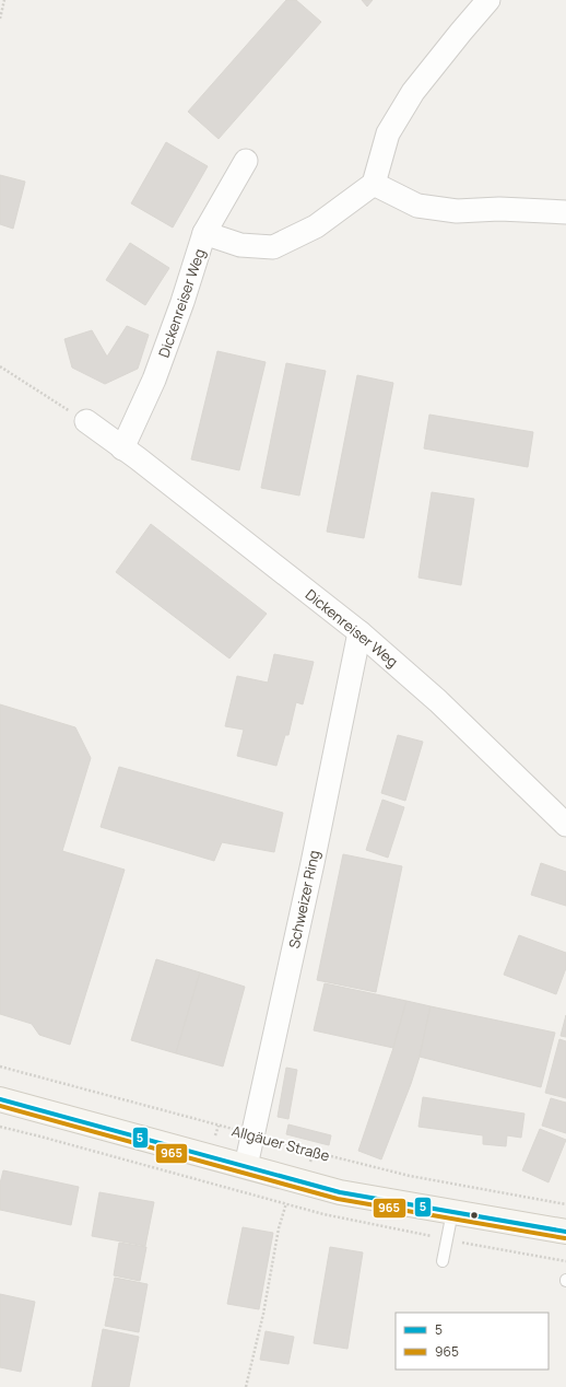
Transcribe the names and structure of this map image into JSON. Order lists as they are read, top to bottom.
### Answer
{
  "streets": {
    "street": ["Dickenreiser Weg", "Schweizer Ring"],
    "path": ["Allgäuer Straße"]
  },
  "crossings": [
    ["Dickenreiser Weg", "Schweizer Ring"],
    ["Schweizer Ring", "Allgäuer Straße"]
  ],
  "lines": ["transit line 5", "transit line 965"],
  "legend": ["5", "965"]
}
